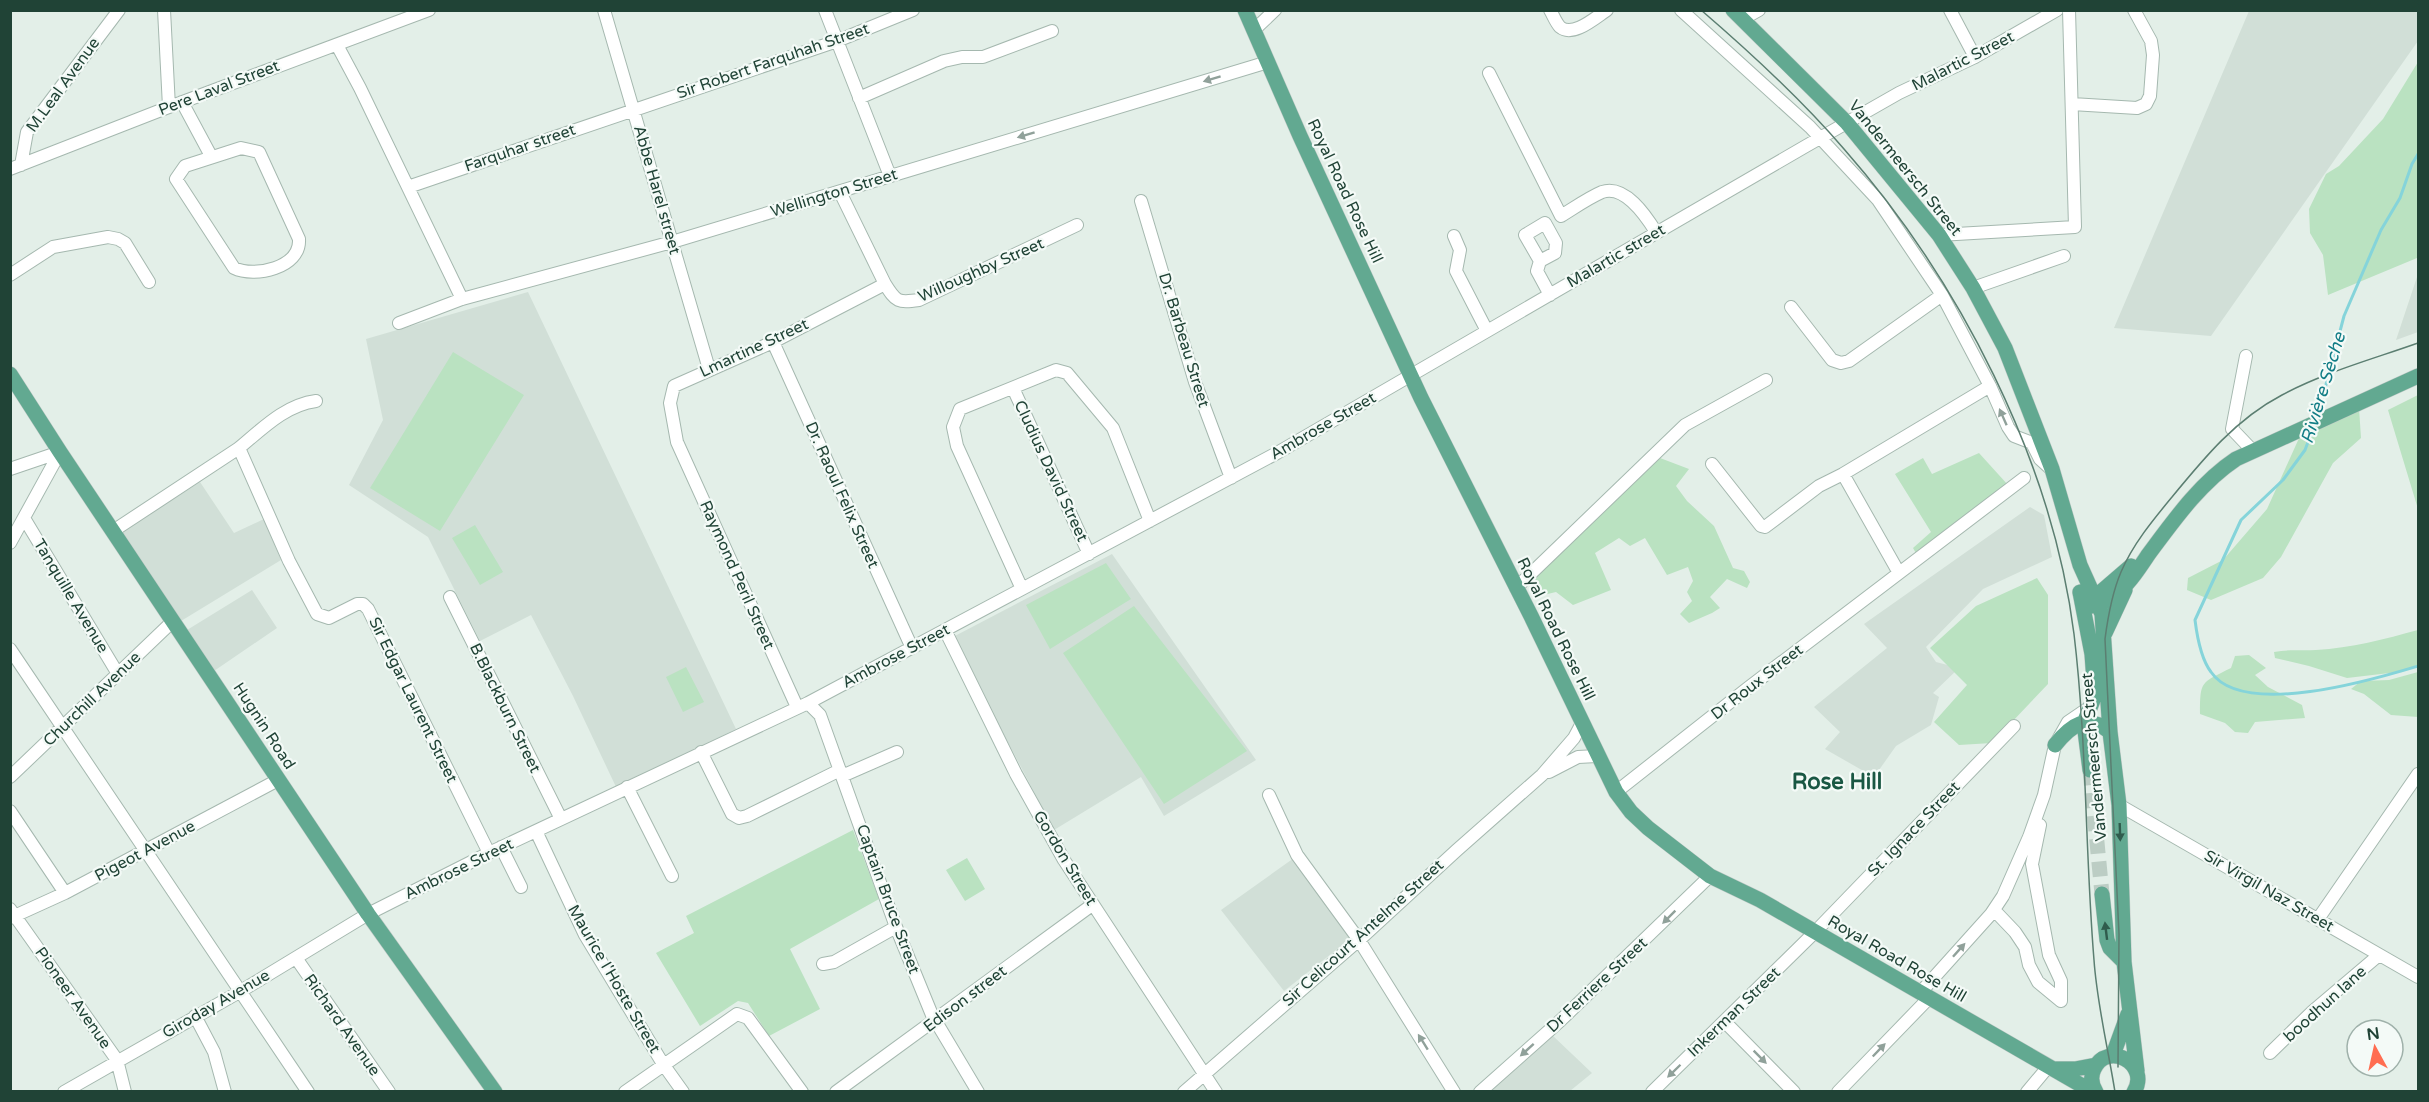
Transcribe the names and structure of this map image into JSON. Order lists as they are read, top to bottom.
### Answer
{
  "streets": {
    "main road": ["Vandermeersch Street", "Royal Road Rose Hill", "Hugnin Road"],
    "street": [
      "Sir Robert Farquhah Street",
      "Malartic Street",
      "M.Leal Avenue",
      "Pere Laval Street",
      "Farquhar street",
      "Abbe Harel street",
      "Wellington Street",
      "Malartic street",
      "Willoughby Street",
      "Dr. Barbeau Street",
      "Lmartine Street",
      "Ambrose Street",
      "Cludius David Street",
      "Dr. Raoul Felix Street",
      "Raymond Peril Street",
      "Tanquille Avenue",
      "Dr Roux Street",
      "Churchill Avenue",
      "Sir Edgar Laurent Street",
      "B.Blackburn Street",
      "St. Ignace Street",
      "Pigeot Avenue",
      "Gordon Street",
      "Sir Virgil Naz Street",
      "Captain Bruce Street",
      "Sir Celicourt Antelme Street",
      "Maurice I'Hoste Street",
      "Dr Ferriere Street",
      "Pioneer Avenue",
      "Edison street",
      "Giroday Avenue",
      "boodhun lane",
      "Inkerman Street",
      "Richard Avenue"
    ]
  },
  "crossings": [
    ["Sir Robert Farquhah Street", "Farquhar street"],
    ["Sir Robert Farquhah Street", "Abbe Harel street"],
    ["Malartic Street", "Vandermeersch Street"],
    ["Malartic Street", "Malartic street"],
    ["M.Leal Avenue", "Pere Laval Street"],
    ["Farquhar street", "Abbe Harel street"],
    ["Vandermeersch Street", "Malartic street"],
    ["Vandermeersch Street", "Sir Virgil Naz Street"],
    ["Abbe Harel street", "Wellington Street"],
    ["Abbe Harel street", "Lmartine Street"],
    ["Royal Road Rose Hill", "Wellington Street"],
    ["Royal Road Rose Hill", "Malartic street"],
    ["Royal Road Rose Hill", "Ambrose Street"],
    ["Royal Road Rose Hill", "Dr Roux Street"],
    ["Royal Road Rose Hill", "St. Ignace Street"],
    ["Royal Road Rose Hill", "Sir Celicourt Antelme Street"],
    ["Royal Road Rose Hill", "Dr Ferriere Street"],
    ["Royal Road Rose Hill", "Inkerman Street"],
    ["Wellington Street", "Willoughby Street"],
    ["Malartic street", "Ambrose Street"],
    ["Willoughby Street", "Lmartine Street"],
    ["Dr. Barbeau Street", "Ambrose Street"],
    ["Lmartine Street", "Dr. Raoul Felix Street"],
    ["Lmartine Street", "Raymond Peril Street"],
    ["Ambrose Street", "Cludius David Street"],
    ["Ambrose Street", "Dr. Raoul Felix Street"],
    ["Ambrose Street", "Raymond Peril Street"],
    ["Ambrose Street", "Sir Edgar Laurent Street"],
    ["Ambrose Street", "B.Blackburn Street"],
    ["Ambrose Street", "Hugnin Road"],
    ["Ambrose Street", "Gordon Street"],
    ["Ambrose Street", "Captain Bruce Street"],
    ["Ambrose Street", "Maurice I'Hoste Street"],
    ["Ambrose Street", "Giroday Avenue"],
    ["Raymond Peril Street", "Captain Bruce Street"],
    ["Tanquille Avenue", "Churchill Avenue"],
    ["Churchill Avenue", "Hugnin Road"],
    ["Hugnin Road", "Pigeot Avenue"],
    ["Hugnin Road", "Giroday Avenue"],
    ["St. Ignace Street", "Inkerman Street"],
    ["Pigeot Avenue", "Pioneer Avenue"],
    ["Gordon Street", "Sir Celicourt Antelme Street"],
    ["Gordon Street", "Edison street"],
    ["Sir Virgil Naz Street", "boodhun lane"],
    ["Captain Bruce Street", "Edison street"],
    ["Pioneer Avenue", "Giroday Avenue"],
    ["Giroday Avenue", "Richard Avenue"]
  ],
  "one_way": ["Dr Ferriere Street", "Inkerman Street"],
  "districts": ["Rose Hill"],
  "water": ["Rivière Sèche"],
  "north": "top"
}
